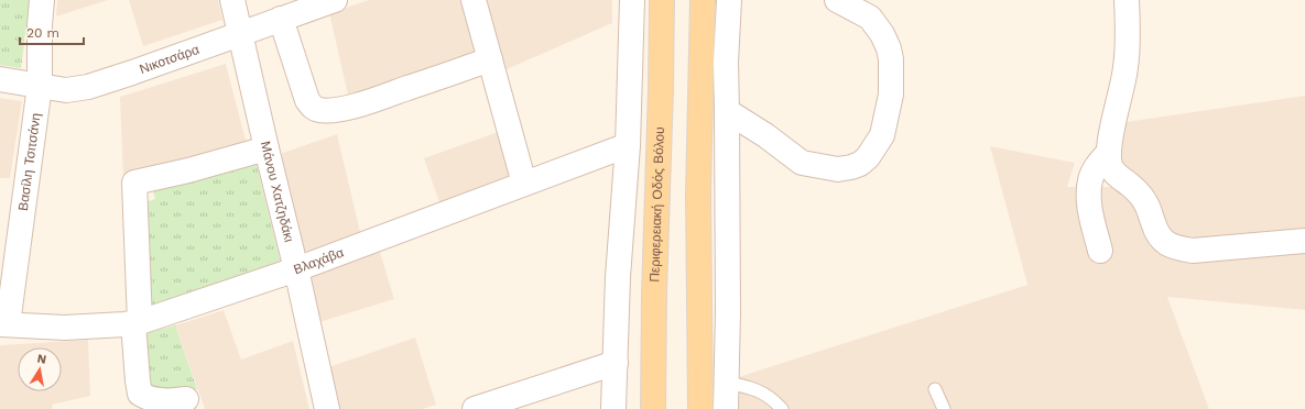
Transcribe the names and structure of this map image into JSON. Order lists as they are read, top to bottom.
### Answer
{
  "streets": {
    "main road": ["Περιφερειακή Οδός Βόλου"],
    "street": [
      "Νικοτσάρα",
      "Βασίλη Τσιτσάνη",
      "Μάνου Χατζηδάκι",
      "Βλαχάβα"
    ]
  },
  "crossings": [
    ["Νικοτσάρα", "Βασίλη Τσιτσάνη"],
    ["Νικοτσάρα", "Μάνου Χατζηδάκι"],
    ["Βασίλη Τσιτσάνη", "Βλαχάβα"],
    ["Μάνου Χατζηδάκι", "Βλαχάβα"]
  ],
  "scale_bar": "20 m",
  "north": "top"
}
